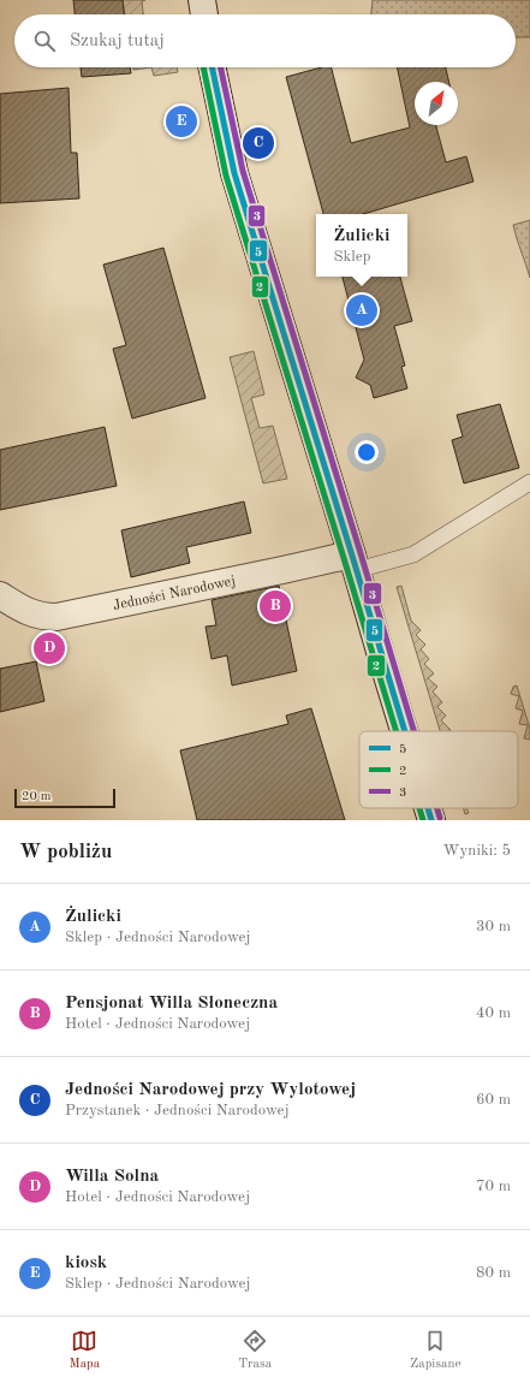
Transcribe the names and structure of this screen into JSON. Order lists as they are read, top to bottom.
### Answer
{
  "streets": {
    "street": ["Jedności Narodowej"]
  },
  "lines": ["transit line 5", "transit line 2", "transit line 3"],
  "legend": ["5", "2", "3"],
  "scale_bar": "20 m",
  "north": "top right",
  "page": {
    "search": "Szukaj tutaj",
    "pins": [
      "E",
      "C",
      "A",
      "B",
      "D"
    ],
    "popup": ["Żulicki", "Sklep"],
    "scale": "20 m",
    "heading": ["W pobliżu", "Wyniki: 5"],
    "list": [
      {
        "mark": "A",
        "name": "Żulicki",
        "note": "Sklep · Jedności Narodowej",
        "value": "30 m"
      },
      {
        "mark": "B",
        "name": "Pensjonat Willa Słoneczna",
        "note": "Hotel · Jedności Narodowej",
        "value": "40 m"
      },
      {
        "mark": "C",
        "name": "Jedności Narodowej przy Wylotowej",
        "note": "Przystanek · Jedności Narodowej",
        "value": "60 m"
      },
      {
        "mark": "D",
        "name": "Willa Solna",
        "note": "Hotel · Jedności Narodowej",
        "value": "70 m"
      },
      {
        "mark": "E",
        "name": "kiosk",
        "note": "Sklep · Jedności Narodowej",
        "value": "80 m"
      }
    ],
    "nav": ["Mapa", "Trasa", "Zapisane"]
  }
}
